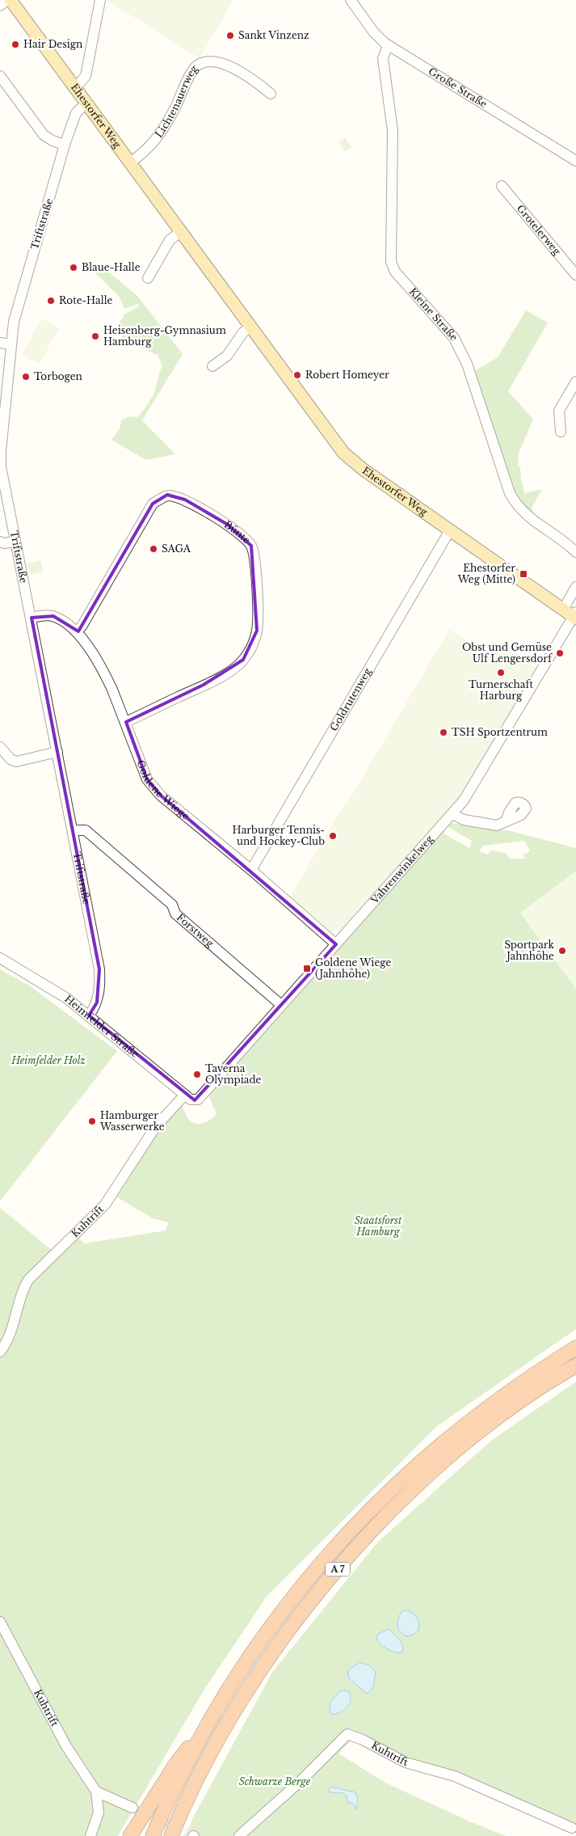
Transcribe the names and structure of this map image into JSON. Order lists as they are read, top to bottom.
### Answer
{
  "streets": {
    "highway": ["A 7"],
    "main road": ["Ehestorfer Weg"],
    "street": [
      "Große Straße",
      "Lichtenauerweg",
      "Triftstraße",
      "Grotelerweg",
      "Kleine Straße",
      "Bünte",
      "Goldrutenweg",
      "Goldene Wiege",
      "Vahrenwinkelweg",
      "Forstweg",
      "Heimfelder Straße",
      "Kuhtrift"
    ]
  },
  "crossings": [
    ["Große Straße", "Kleine Straße"],
    ["Lichtenauerweg", "Ehestorfer Weg"],
    ["Ehestorfer Weg", "Triftstraße"],
    ["Ehestorfer Weg", "Goldrutenweg"],
    ["Ehestorfer Weg", "Vahrenwinkelweg"],
    ["Triftstraße", "Goldene Wiege"],
    ["Triftstraße", "Forstweg"],
    ["Triftstraße", "Heimfelder Straße"],
    ["Bünte", "Goldene Wiege"],
    ["Goldrutenweg", "Goldene Wiege"],
    ["Goldene Wiege", "Vahrenwinkelweg"],
    ["Vahrenwinkelweg", "Forstweg"],
    ["Vahrenwinkelweg", "Heimfelder Straße"],
    ["Heimfelder Straße", "Kuhtrift"]
  ],
  "parks": ["Heimfelder Holz", "Staatsforst Hamburg", "Schwarze Berge"],
  "places": {
    "other": [
      "Sankt Vinzenz",
      "Hair Design",
      "Blaue-Halle",
      "Rote-Halle",
      "Heisenberg-Gymnasium Hamburg",
      "Robert Homeyer",
      "Torbogen",
      "SAGA",
      "Obst und Gemüse Ulf Lengersdorf",
      "Turnerschaft Harburg",
      "TSH Sportzentrum",
      "Harburger Tennis- und Hockey-Club",
      "Sportpark Jahnhöhe",
      "Taverna Olympiade",
      "Hamburger Wasserwerke"
    ],
    "transit": ["Ehestorfer Weg (Mitte)", "Goldene Wiege (Jahnhöhe)"]
  }
}
